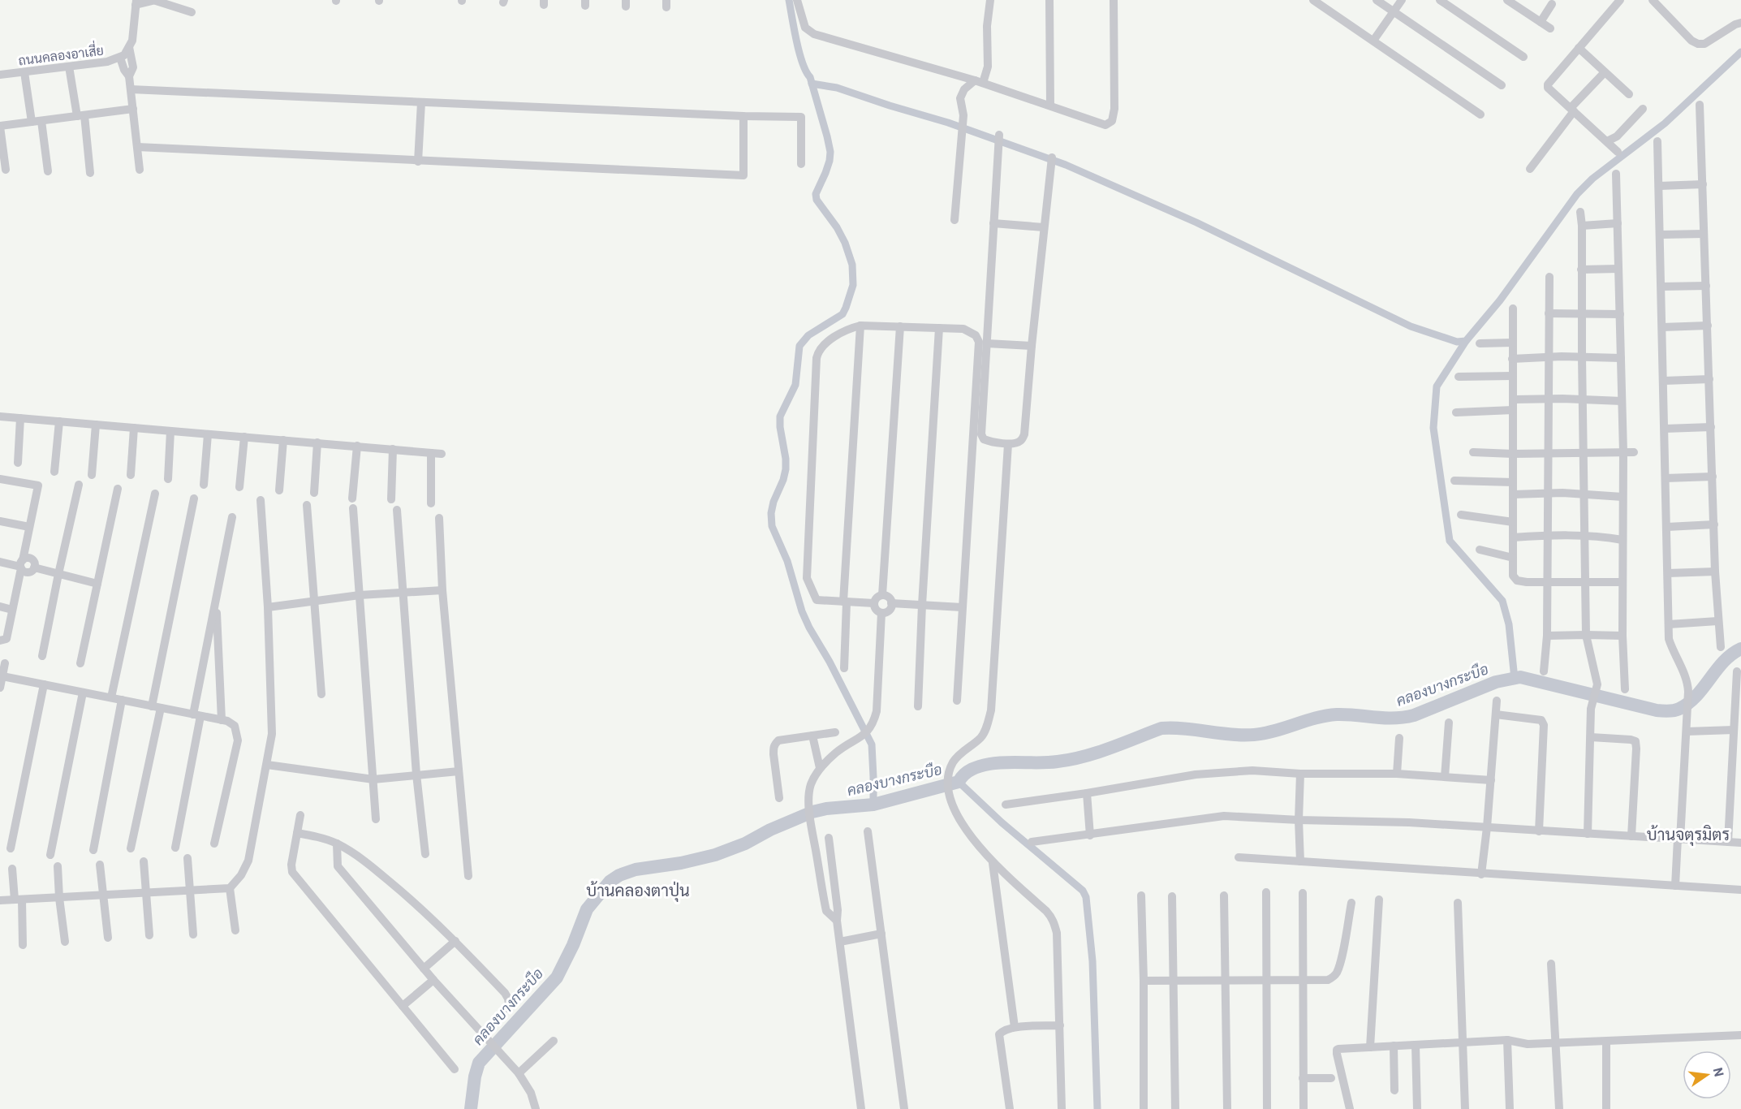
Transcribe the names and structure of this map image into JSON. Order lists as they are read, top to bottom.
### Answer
{
  "streets": {
    "street": ["ถนนคลองอาเสี่ย"]
  },
  "districts": ["บ้านจตุรมิตร", "บ้านคลองตาปุ่น"],
  "water": ["คลองบางกระบือ"],
  "north": "right"
}
